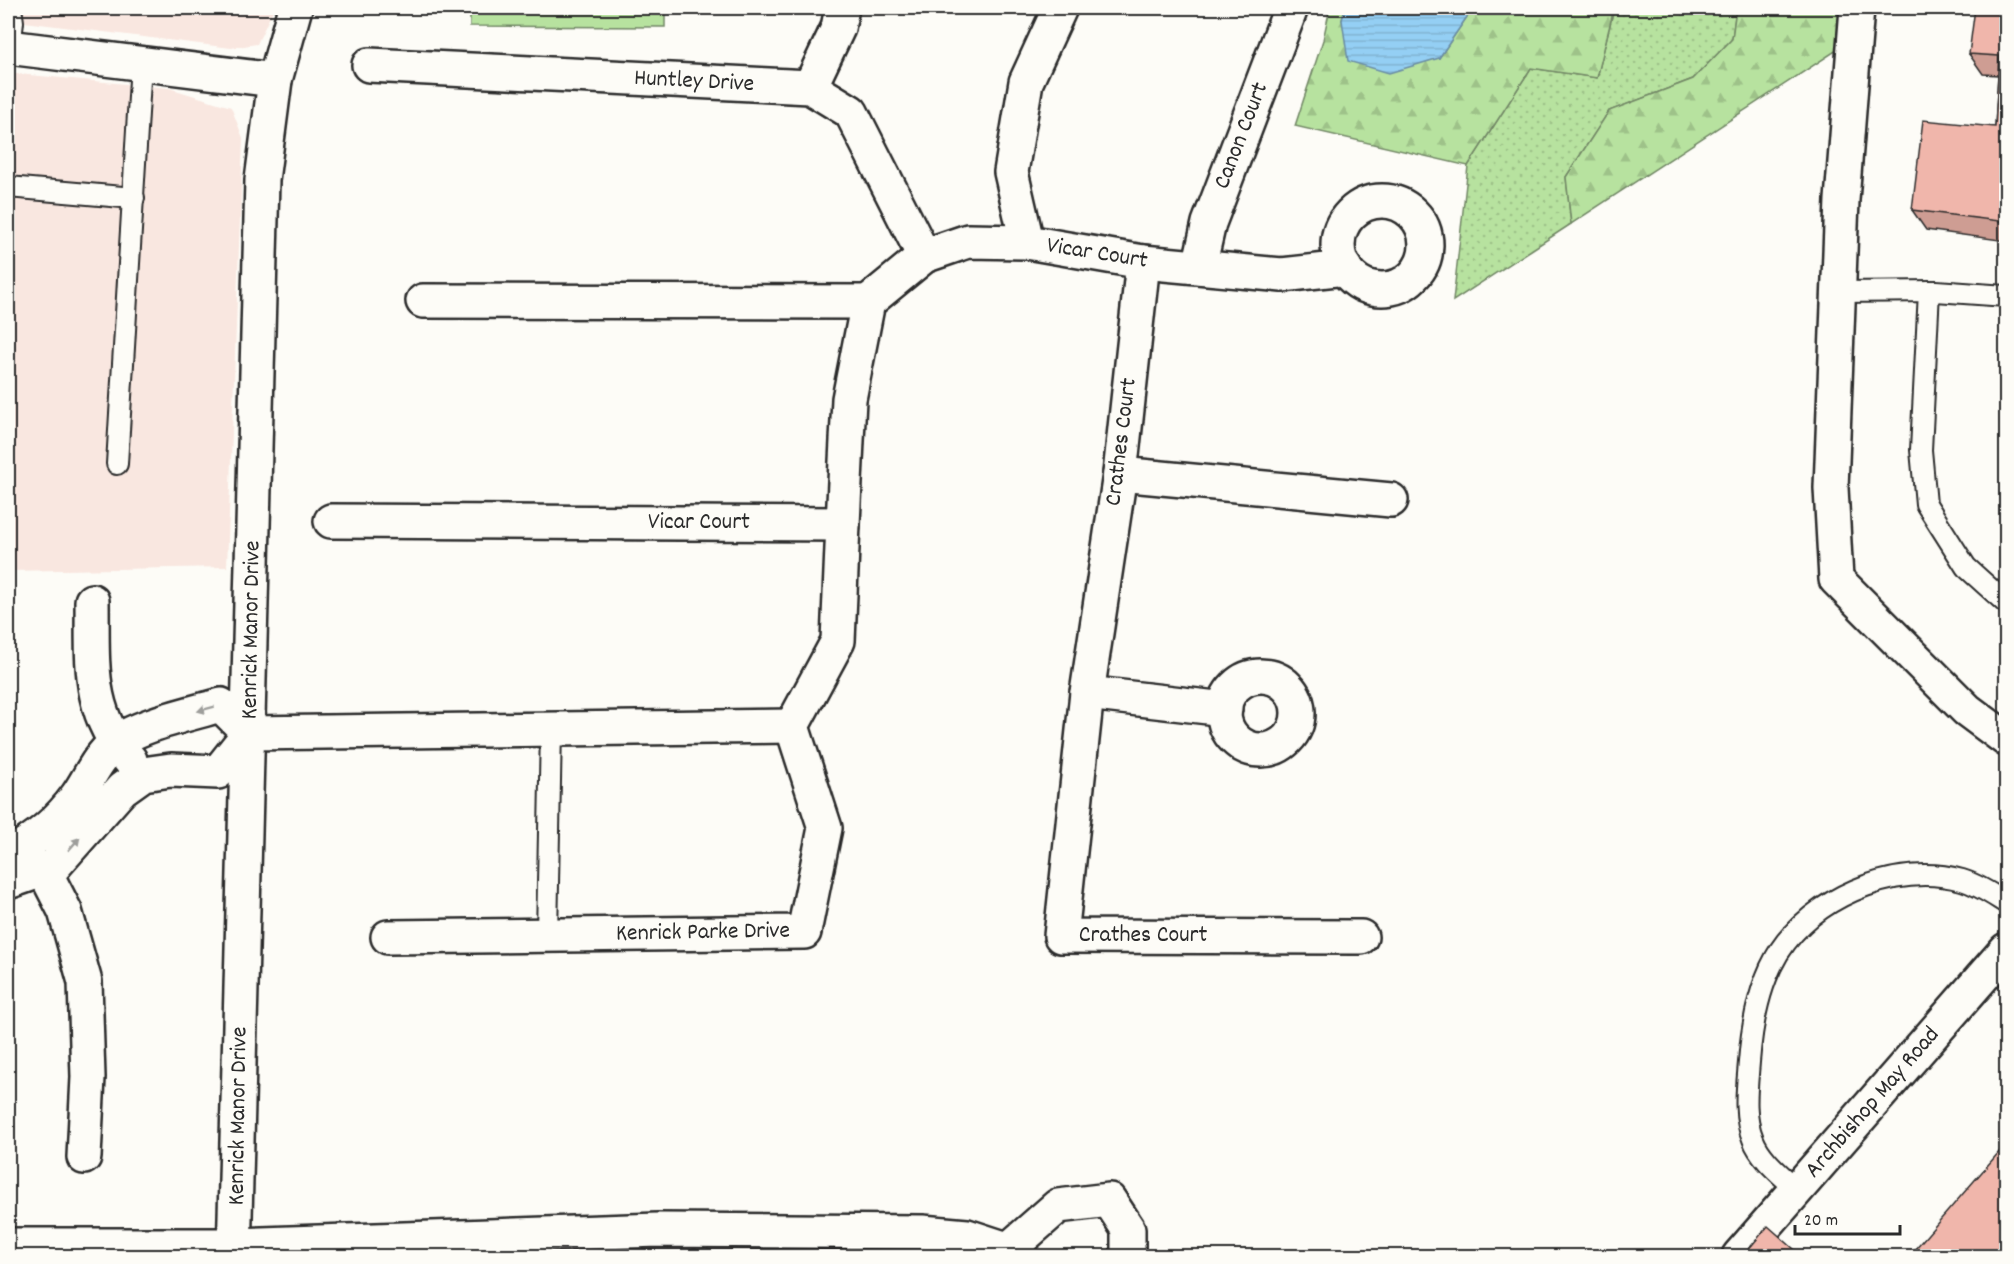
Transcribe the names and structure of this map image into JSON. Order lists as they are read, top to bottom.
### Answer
{
  "streets": {
    "street": [
      "Huntley Drive",
      "Canon Court",
      "Vicar Court",
      "Crathes Court",
      "Kenrick Manor Drive",
      "Kenrick Parke Drive",
      "Archbishop May Road"
    ]
  },
  "crossings": [
    ["Huntley Drive", "Vicar Court"],
    ["Canon Court", "Vicar Court"],
    ["Vicar Court", "Crathes Court"]
  ],
  "scale_bar": "20 m"
}
